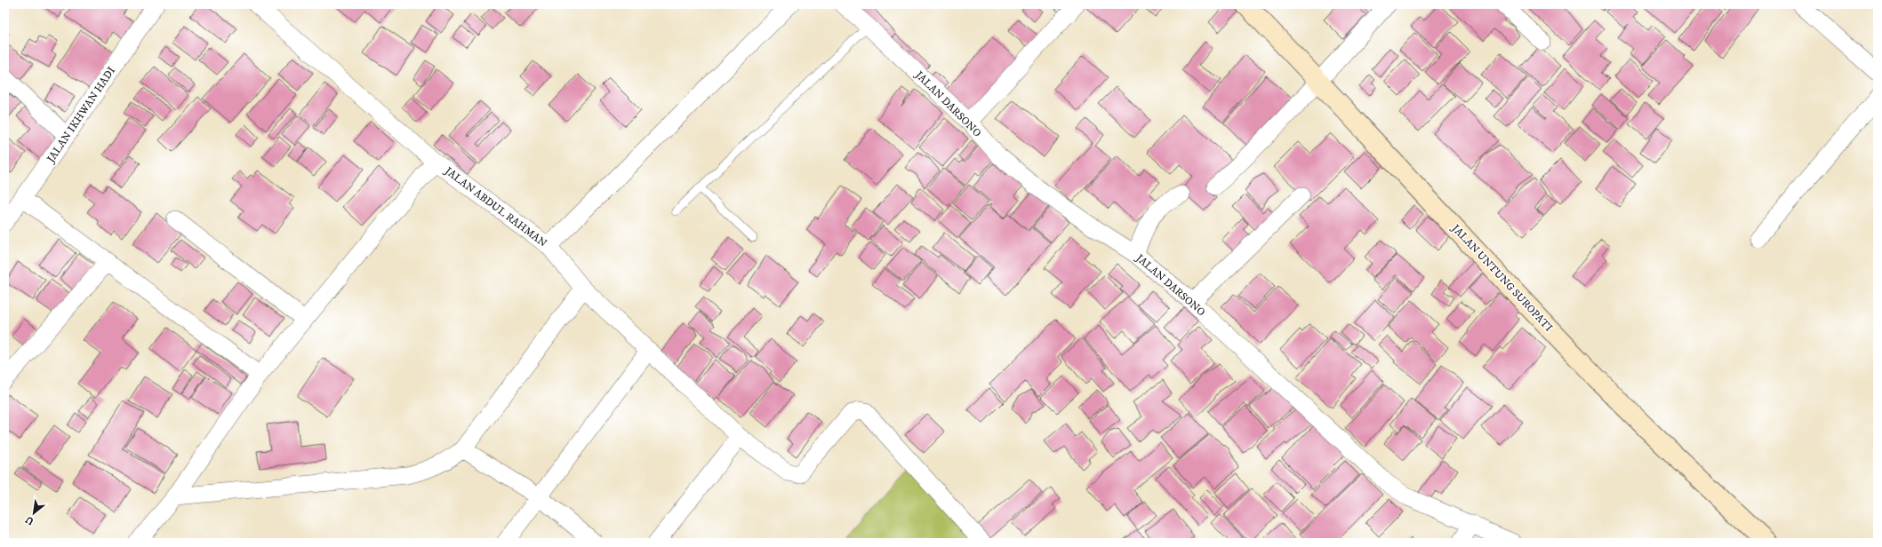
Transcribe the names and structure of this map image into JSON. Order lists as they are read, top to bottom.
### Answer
{
  "streets": {
    "main road": ["JALAN UNTUNG SUROPATI"],
    "street": ["JALAN DARSONO", "JALAN IKHWAN HADI", "JALAN ABDUL RAHMAN"]
  },
  "north": "bottom left"
}
